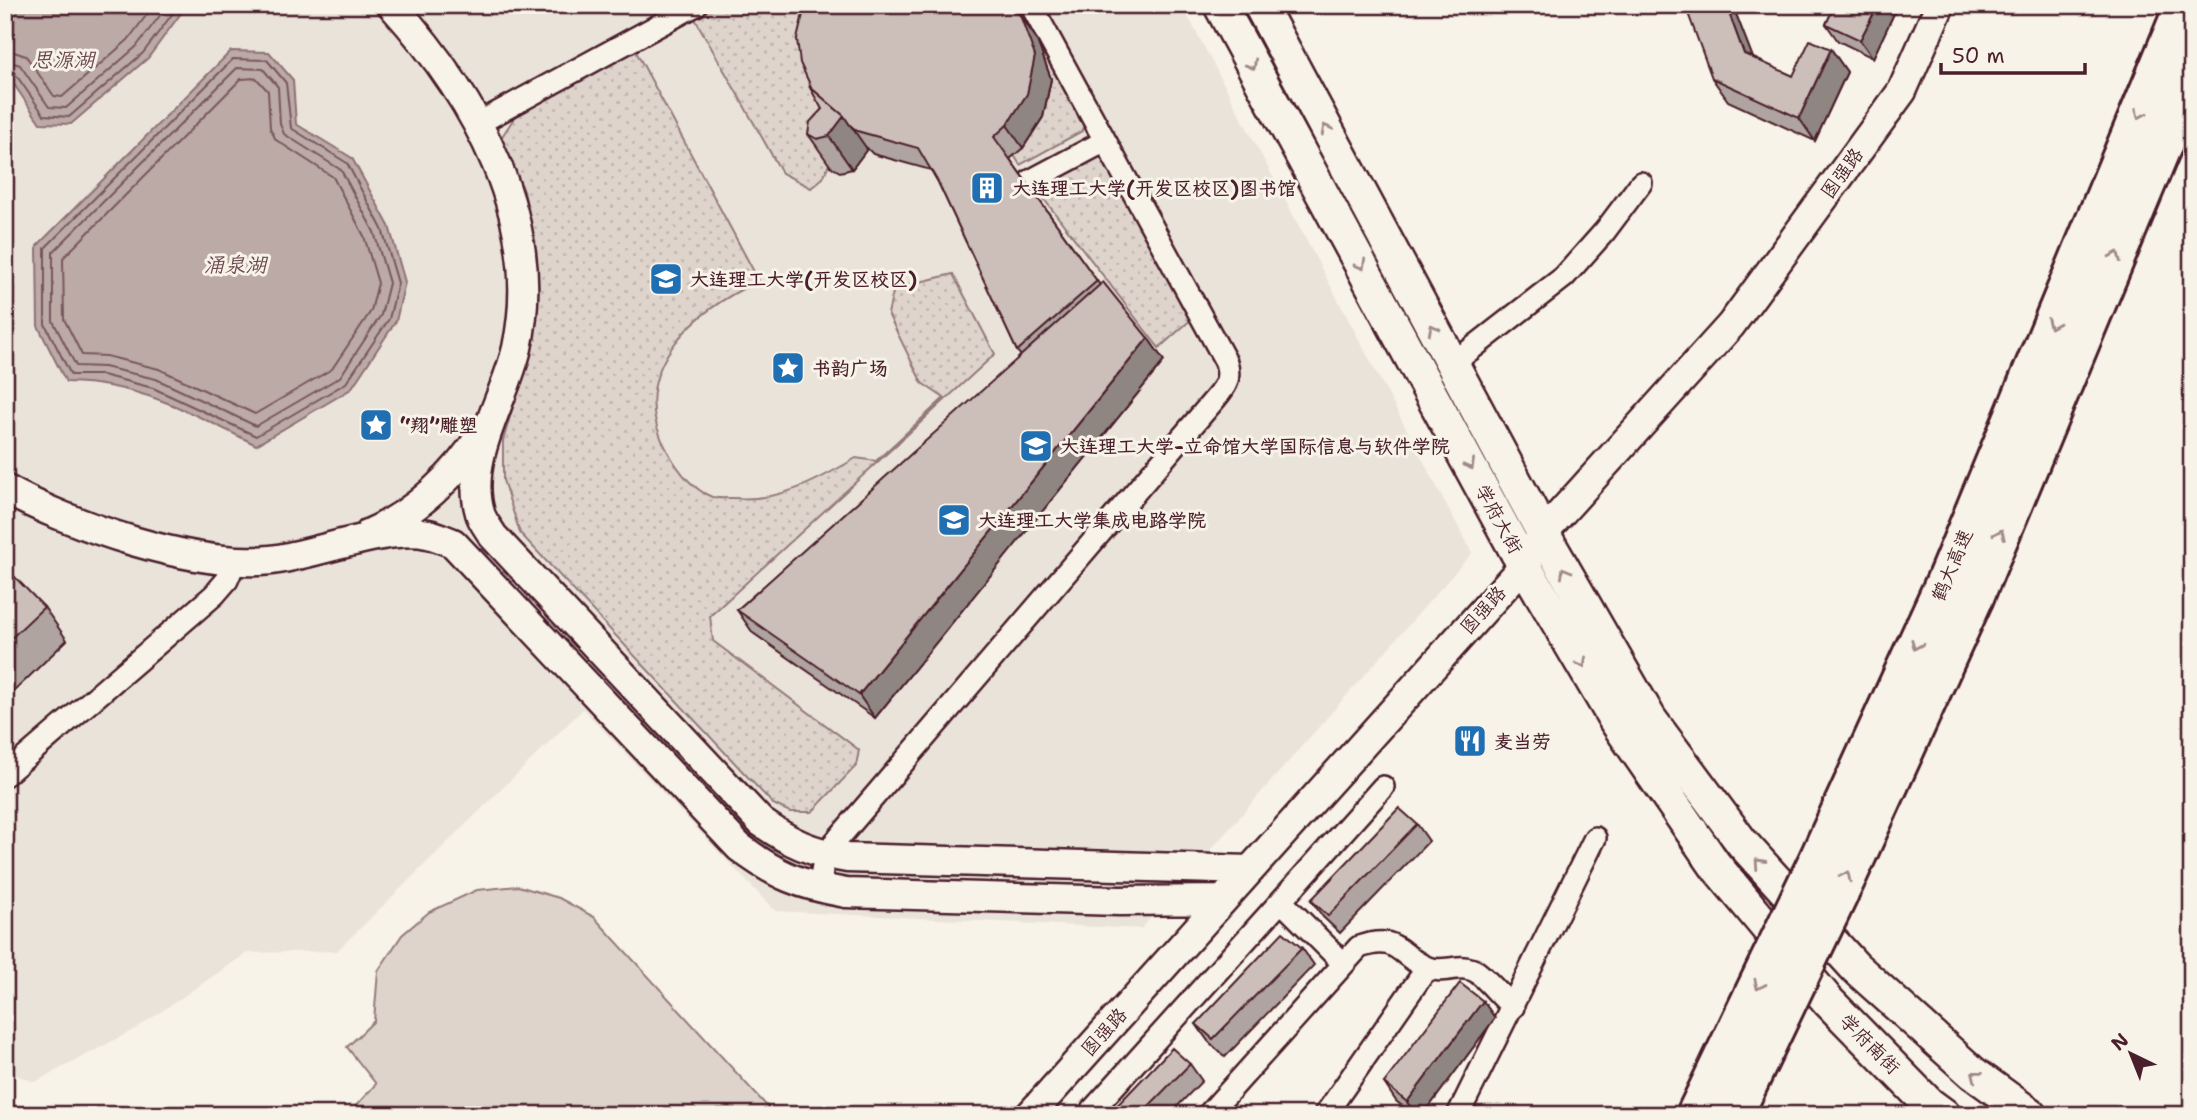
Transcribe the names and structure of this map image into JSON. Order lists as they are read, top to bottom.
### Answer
{
  "streets": {
    "highway": ["鹤大高速"],
    "main road": ["学府大街", "学府南街"],
    "street": ["图强路"]
  },
  "crossings": [
    ["图强路", "学府大街"],
    ["学府大街", "学府南街"]
  ],
  "water": ["思源湖", "涌泉湖"],
  "places": {
    "building": ["大连理工大学(开发区校区)图书馆"],
    "school or university": ["大连理工大学(开发区校区)", "大连理工大学-立命馆大学国际信息与软件学院", "大连理工大学集成电路学院"],
    "place": ["书韵广场", "“翔”雕塑"],
    "restaurant": ["麦当劳"]
  },
  "scale_bar": "50 m",
  "north": "top left"
}
